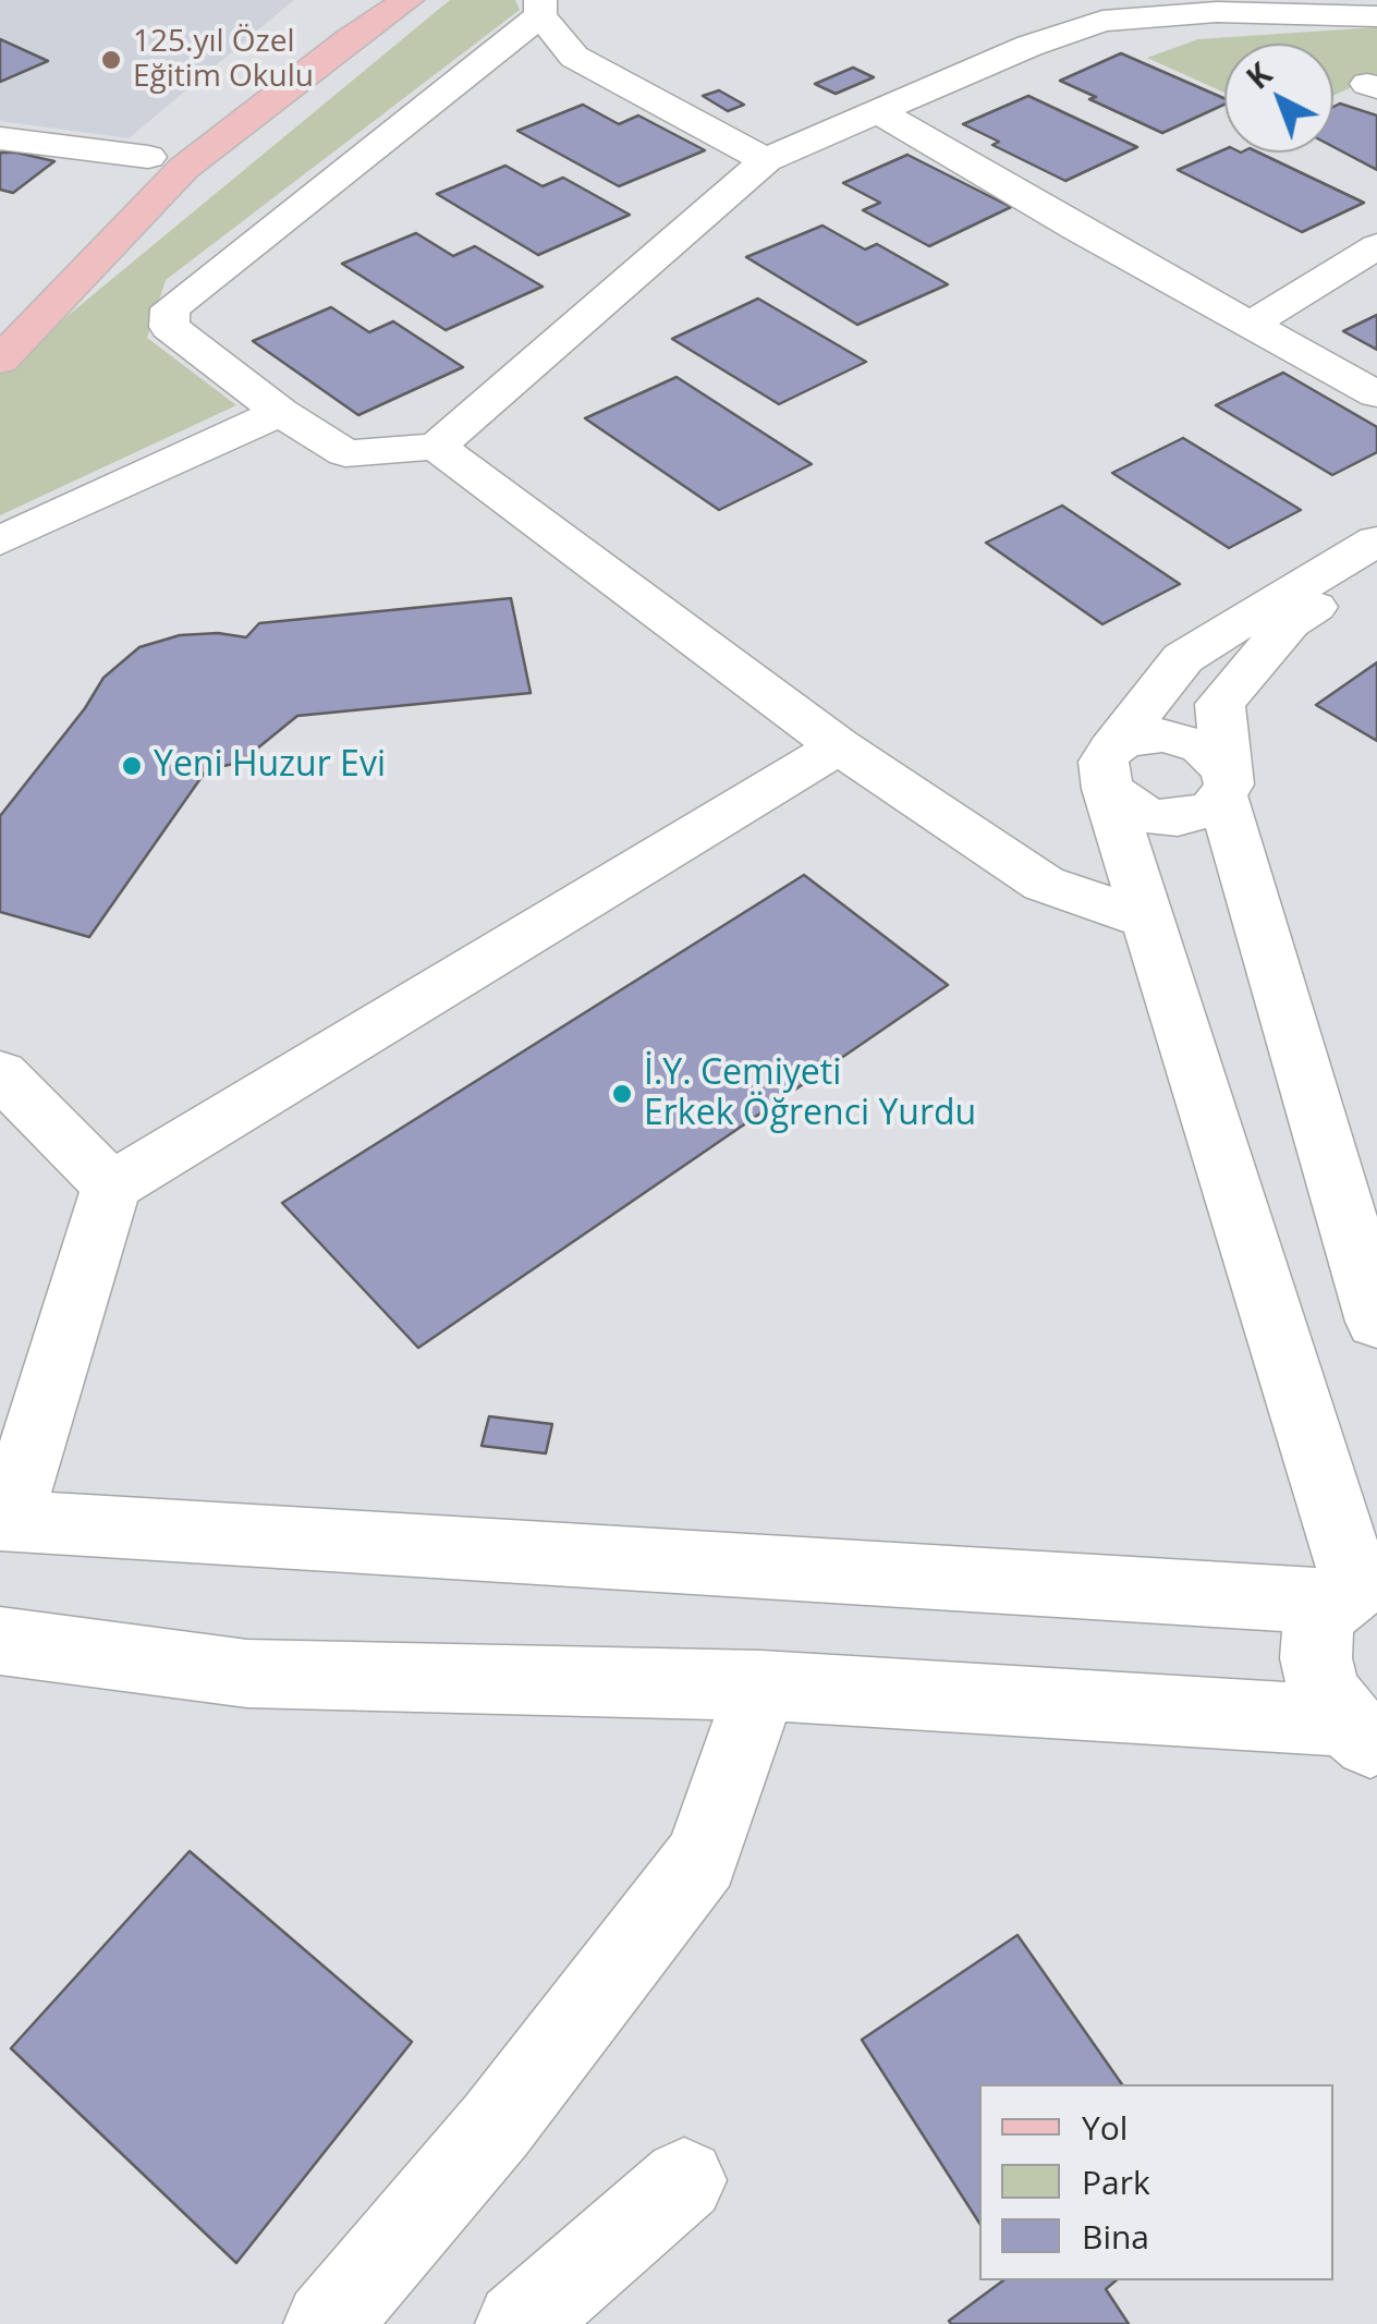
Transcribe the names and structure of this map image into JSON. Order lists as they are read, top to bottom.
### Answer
{
  "places": ["125.yıl Özel Eğitim Okulu", "Yeni Huzur Evi", "İ.Y. Cemiyeti Erkek Öğrenci Yurdu"],
  "legend": ["Yol", "Park", "Bina"],
  "north": "top left"
}
